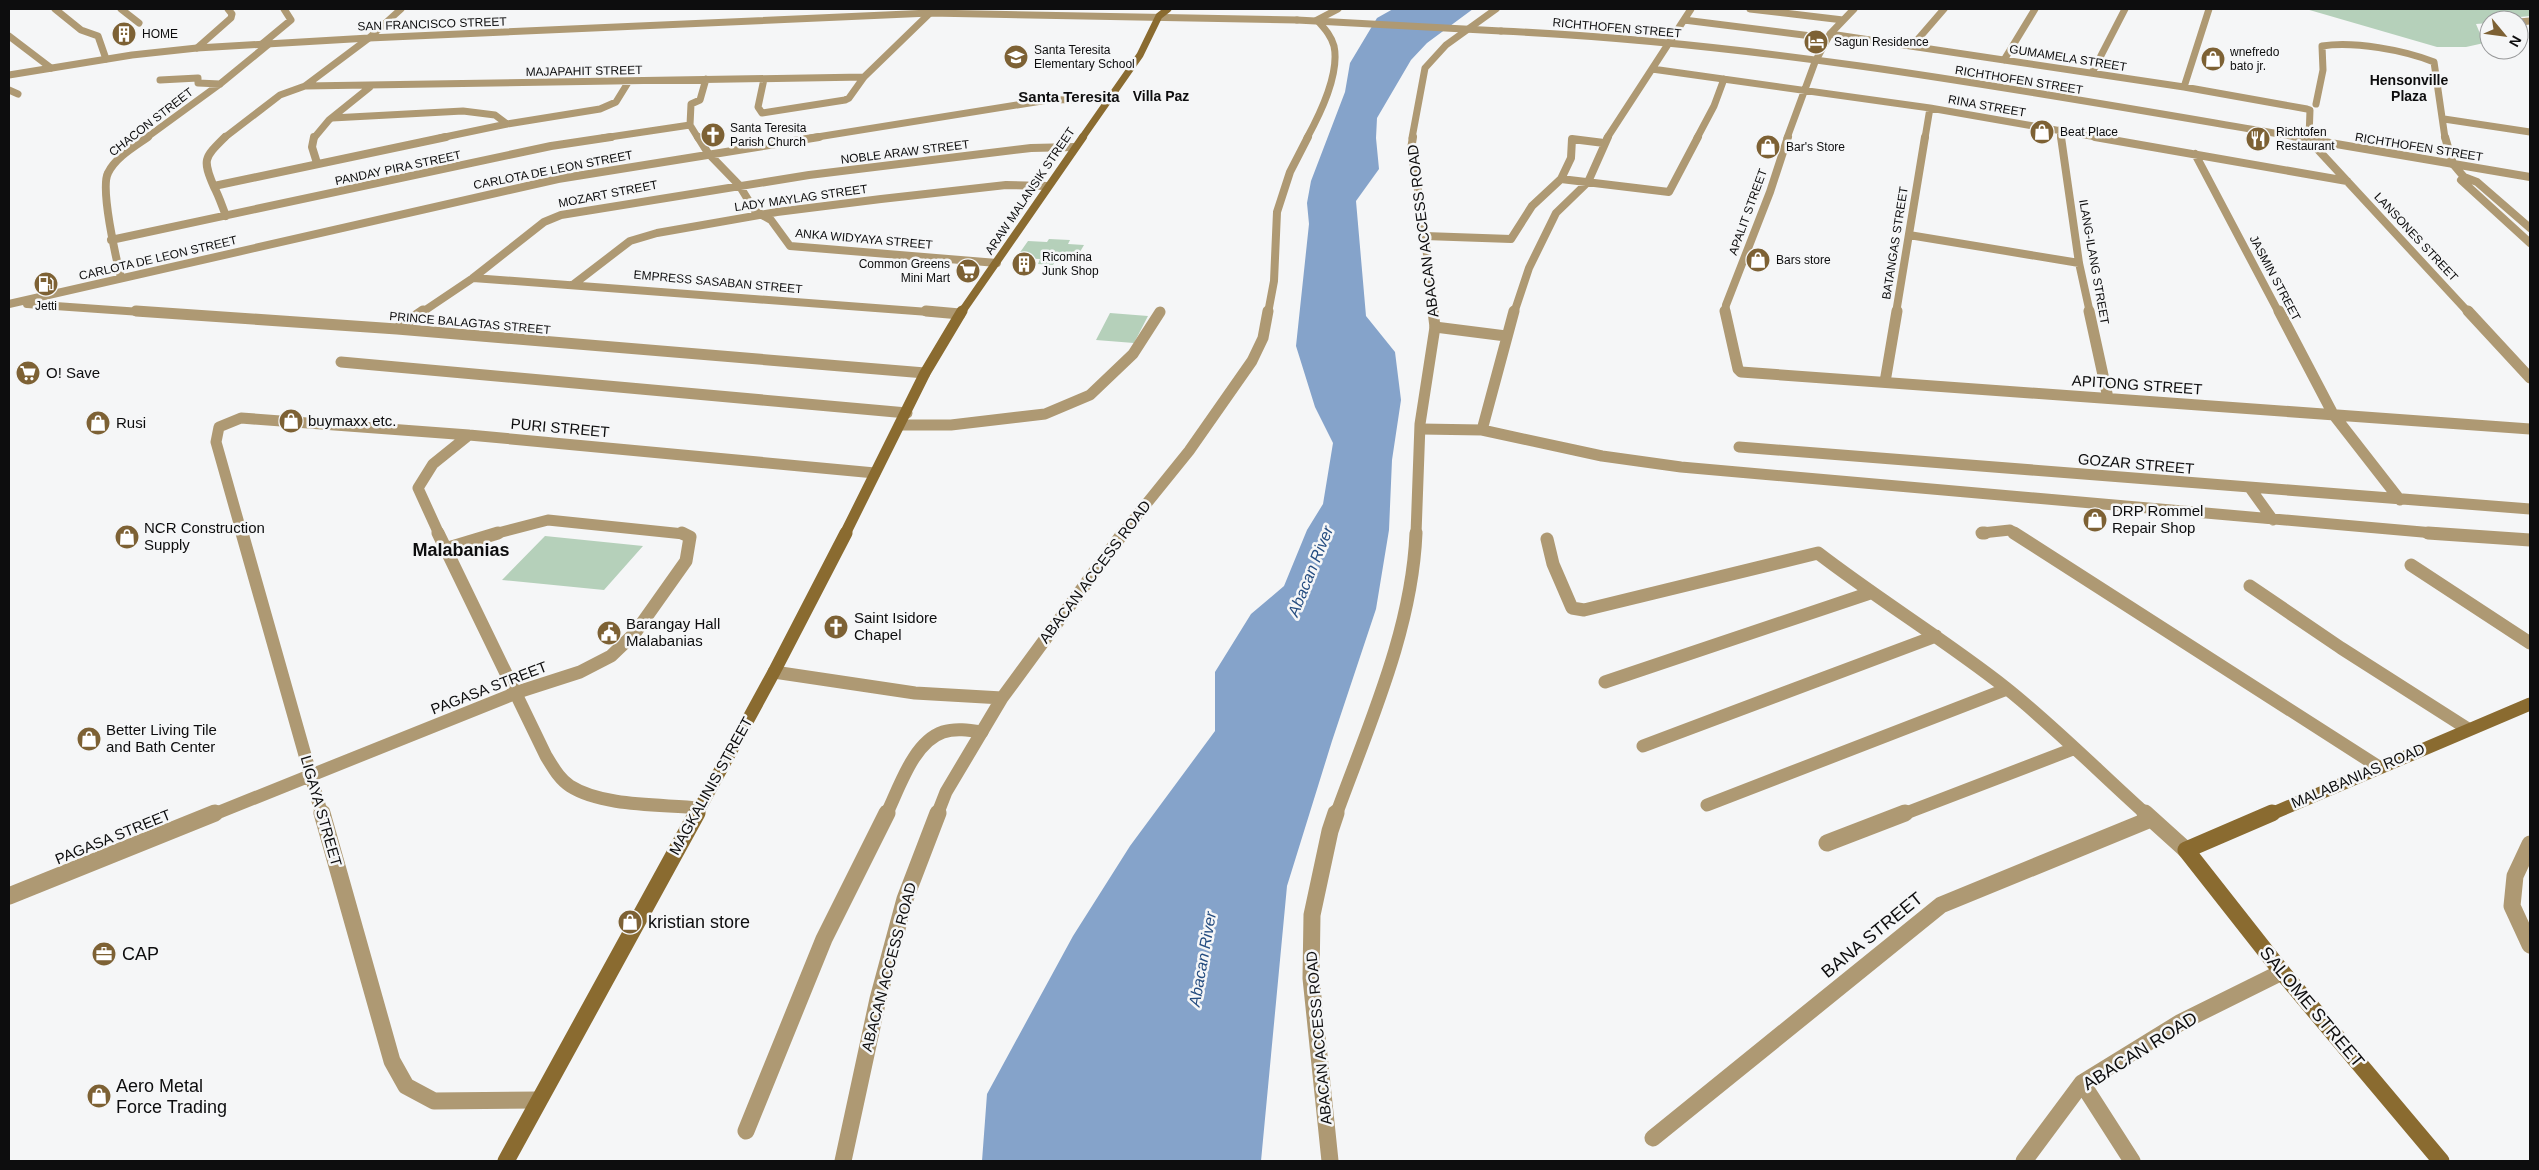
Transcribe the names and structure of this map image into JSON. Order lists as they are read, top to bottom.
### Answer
{
  "streets": {
    "main road": [
      "ARAW MALANSIK STREET",
      "MALABANIAS ROAD",
      "MAGKALINIS STREET",
      "SALOME STREET"
    ],
    "street": [
      "SAN FRANCISCO STREET",
      "RICHTHOFEN STREET",
      "GUMAMELA STREET",
      "MAJAPAHIT STREET",
      "RINA STREET",
      "CHACON STREET",
      "NOBLE ARAW STREET",
      "PANDAY PIRA STREET",
      "CARLOTA DE LEON STREET",
      "MOZART STREET",
      "LADY MAYLAG STREET",
      "APALIT STREET",
      "ABACAN ACCESS ROAD",
      "LANSONES STREET",
      "ANKA WIDYAYA STREET",
      "BATANGAS STREET",
      "ILANG-ILANG STREET",
      "JASMIN STREET",
      "EMPRESS SASABAN STREET",
      "PRINCE BALAGTAS STREET",
      "APITONG STREET",
      "PURI STREET",
      "GOZAR STREET",
      "PAGASA STREET",
      "LIGAYA STREET",
      "BANA STREET",
      "ABACAN ROAD"
    ]
  },
  "crossings": [
    ["SAN FRANCISCO STREET", "RICHTHOFEN STREET"],
    ["SAN FRANCISCO STREET", "CHACON STREET"],
    ["SAN FRANCISCO STREET", "ARAW MALANSIK STREET"],
    ["RICHTHOFEN STREET", "GUMAMELA STREET"],
    ["RICHTHOFEN STREET", "APALIT STREET"],
    ["RICHTHOFEN STREET", "LANSONES STREET"],
    ["GUMAMELA STREET", "APALIT STREET"],
    ["GUMAMELA STREET", "LANSONES STREET"],
    ["RINA STREET", "APALIT STREET"],
    ["RINA STREET", "LANSONES STREET"],
    ["RINA STREET", "BATANGAS STREET"],
    ["RINA STREET", "ILANG-ILANG STREET"],
    ["RINA STREET", "JASMIN STREET"],
    ["CHACON STREET", "PANDAY PIRA STREET"],
    ["CHACON STREET", "CARLOTA DE LEON STREET"],
    ["NOBLE ARAW STREET", "ARAW MALANSIK STREET"],
    ["NOBLE ARAW STREET", "MOZART STREET"],
    ["NOBLE ARAW STREET", "ANKA WIDYAYA STREET"],
    ["PANDAY PIRA STREET", "ANKA WIDYAYA STREET"],
    ["CARLOTA DE LEON STREET", "ARAW MALANSIK STREET"],
    ["CARLOTA DE LEON STREET", "ANKA WIDYAYA STREET"],
    ["CARLOTA DE LEON STREET", "PRINCE BALAGTAS STREET"],
    ["ARAW MALANSIK STREET", "LADY MAYLAG STREET"],
    ["ARAW MALANSIK STREET", "ANKA WIDYAYA STREET"],
    ["ARAW MALANSIK STREET", "EMPRESS SASABAN STREET"],
    ["ARAW MALANSIK STREET", "PRINCE BALAGTAS STREET"],
    ["ARAW MALANSIK STREET", "MAGKALINIS STREET"],
    ["MOZART STREET", "ANKA WIDYAYA STREET"],
    ["MOZART STREET", "EMPRESS SASABAN STREET"],
    ["MOZART STREET", "PRINCE BALAGTAS STREET"],
    ["LADY MAYLAG STREET", "ANKA WIDYAYA STREET"],
    ["LADY MAYLAG STREET", "EMPRESS SASABAN STREET"],
    ["APALIT STREET", "APITONG STREET"],
    ["BATANGAS STREET", "APITONG STREET"],
    ["ILANG-ILANG STREET", "APITONG STREET"],
    ["JASMIN STREET", "APITONG STREET"],
    ["JASMIN STREET", "GOZAR STREET"],
    ["PURI STREET", "MAGKALINIS STREET"],
    ["PURI STREET", "LIGAYA STREET"],
    ["PAGASA STREET", "LIGAYA STREET"],
    ["MALABANIAS ROAD", "SALOME STREET"],
    ["MAGKALINIS STREET", "LIGAYA STREET"],
    ["SALOME STREET", "ABACAN ROAD"]
  ],
  "districts": [
    "Hensonville Plaza",
    "Villa Paz",
    "Santa Teresita",
    "Malabanias"
  ],
  "water": ["Abacan River"],
  "places": {
    "building": ["HOME", "Ricomina Junk Shop"],
    "hotel": ["Sagun Residence"],
    "school or university": ["Santa Teresita Elementary School"],
    "shop": [
      "wnefredo bato jr.",
      "Beat Place",
      "Bar's Store",
      "Bars store",
      "buymaxx etc.",
      "Rusi",
      "DRP Rommel Repair Shop",
      "NCR Construction Supply",
      "Better Living Tile and Bath Center",
      "kristian store",
      "Aero Metal Force Trading"
    ],
    "church": ["Santa Teresita Parish Church", "Saint Isidore Chapel"],
    "restaurant": ["Richtofen Restaurant"],
    "supermarket": ["Common Greens Mini Mart", "O! Save"],
    "fuel station": ["Jetti"],
    "public building": ["Barangay Hall Malabanias"],
    "office": ["CAP"]
  },
  "north": "bottom right"
}
